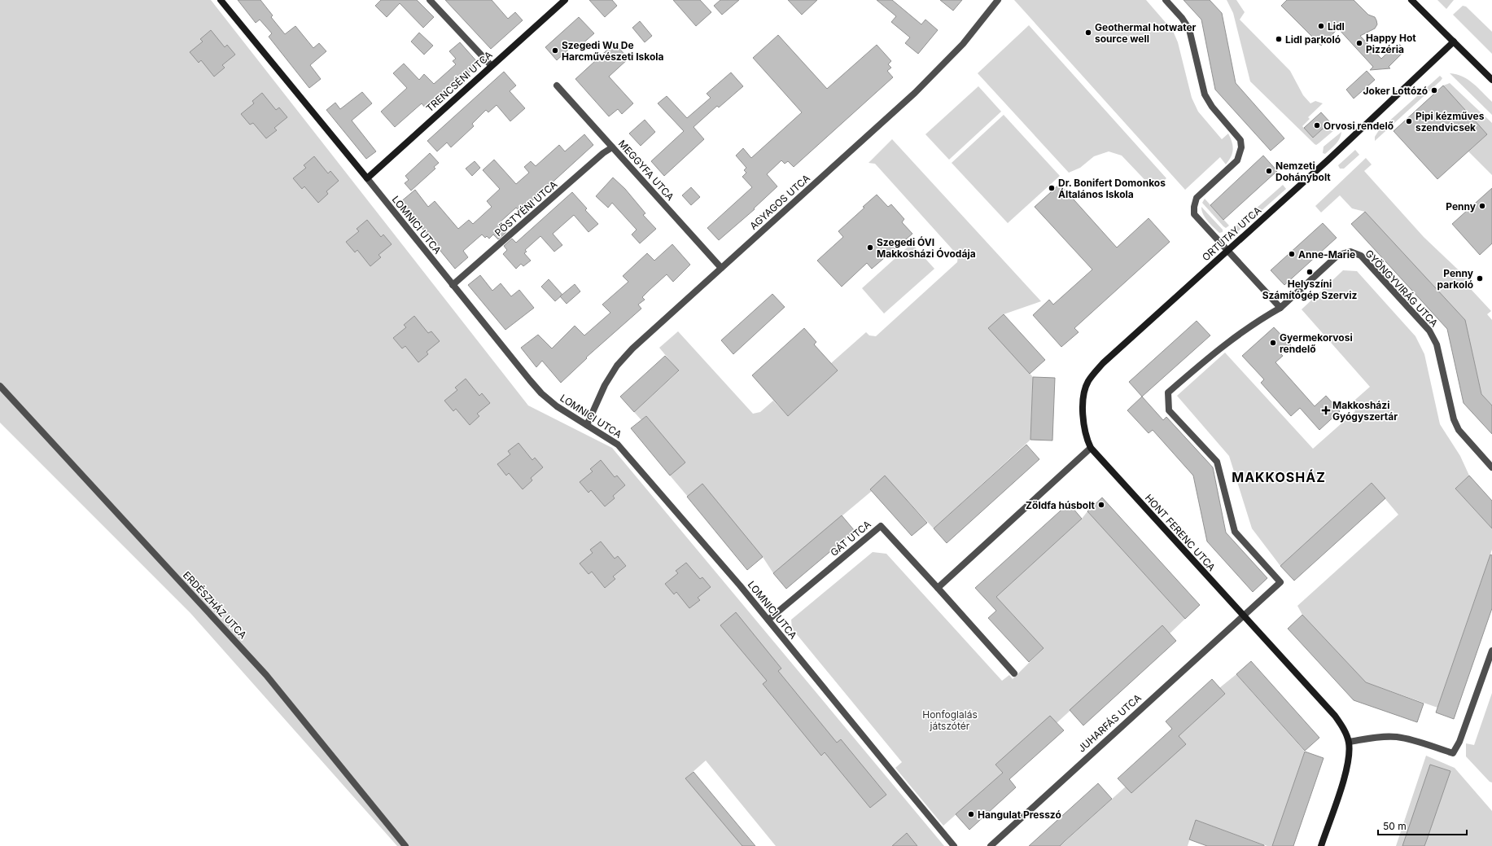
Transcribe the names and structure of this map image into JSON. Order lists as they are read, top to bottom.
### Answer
{
  "streets": {
    "street": [
      "TRENCSÉNI UTCA",
      "MEGGYFA UTCA",
      "AGYAGOS UTCA",
      "PÖSTYÉNI UTCA",
      "LOMNICI UTCA",
      "ORTUTAY UTCA",
      "GYÖNGYVIRÁG UTCA",
      "HONT FERENC UTCA",
      "GÁT UTCA",
      "ERDÉSZHÁZ UTCA",
      "JUHARFÁS UTCA"
    ]
  },
  "crossings": [
    ["TRENCSÉNI UTCA", "LOMNICI UTCA"],
    ["MEGGYFA UTCA", "AGYAGOS UTCA"],
    ["MEGGYFA UTCA", "PÖSTYÉNI UTCA"],
    ["AGYAGOS UTCA", "LOMNICI UTCA"],
    ["PÖSTYÉNI UTCA", "LOMNICI UTCA"],
    ["LOMNICI UTCA", "GÁT UTCA"],
    ["ORTUTAY UTCA", "HONT FERENC UTCA"],
    ["HONT FERENC UTCA", "JUHARFÁS UTCA"]
  ],
  "districts": ["MAKKOSHÁZ"],
  "parks": ["Honfoglalás játszótér"],
  "places": {
    "other": [
      "Lidl",
      "Geothermal hotwater source well",
      "Lidl parkoló",
      "Happy Hot Pizzéria",
      "Szegedi Wu De Harcművészeti Iskola",
      "Joker Lottózó",
      "Pipi kézműves szendvicsek",
      "Orvosi rendelő",
      "Nemzeti Dohánybolt",
      "Dr. Bonifert Domonkos Általános Iskola",
      "Penny",
      "Szegedi ÓVI Makkosházi Óvodája",
      "Anne-Marie",
      "Helyszíni Számítógép Szerviz",
      "Penny parkoló",
      "Gyermekorvosi rendelő",
      "Zöldfa húsbolt",
      "Hangulat Presszó"
    ],
    "health": ["Makkosházi Gyógyszertár"]
  },
  "scale_bar": "50 m"
}
